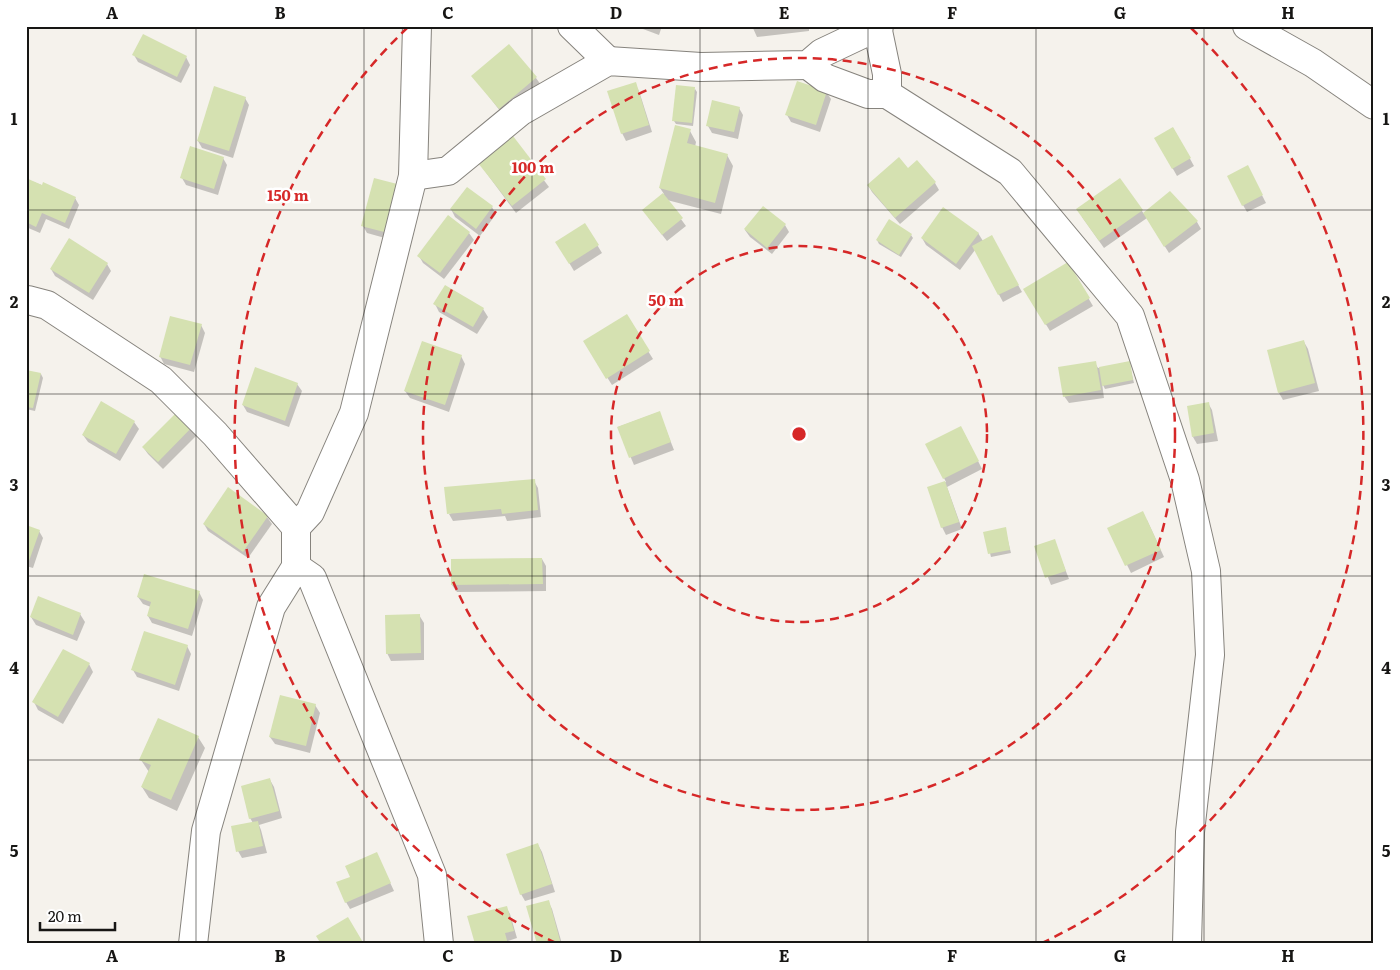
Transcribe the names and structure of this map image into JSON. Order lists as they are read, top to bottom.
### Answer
{
  "scale_bar": "20 m",
  "grid": {
    "columns": [
      "A",
      "B",
      "C",
      "D",
      "E",
      "F",
      "G",
      "H"
    ],
    "rows": [
      "1",
      "2",
      "3",
      "4",
      "5"
    ]
  },
  "rings": ["100 m", "150 m", "50 m"]
}
